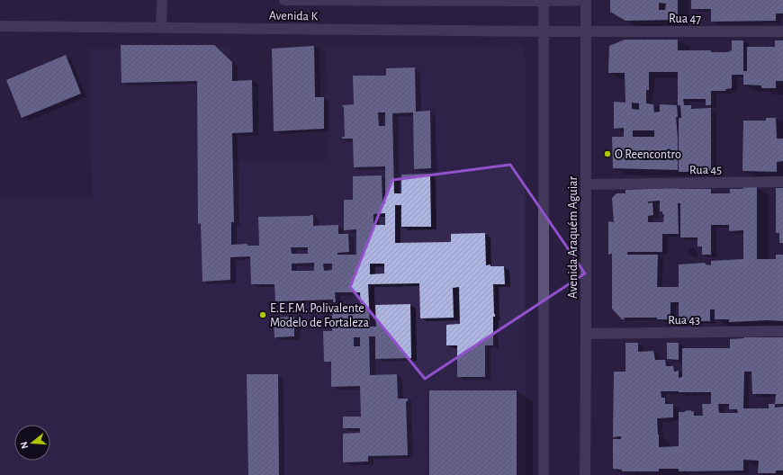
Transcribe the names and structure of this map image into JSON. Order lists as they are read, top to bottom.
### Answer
{
  "streets": {
    "street": [
      "Avenida K",
      "Rua 47",
      "Rua 45",
      "Avenida Araquém Aguiar",
      "Rua 43"
    ]
  },
  "crossings": [
    ["Avenida K", "Rua 47"],
    ["Avenida K", "Avenida Araquém Aguiar"],
    ["Rua 47", "Avenida Araquém Aguiar"],
    ["Rua 45", "Avenida Araquém Aguiar"],
    ["Avenida Araquém Aguiar", "Rua 43"]
  ],
  "places": ["O Reencontro", "E.E.F.M. Polivalente Modelo de Fortaleza"],
  "north": "left"
}
